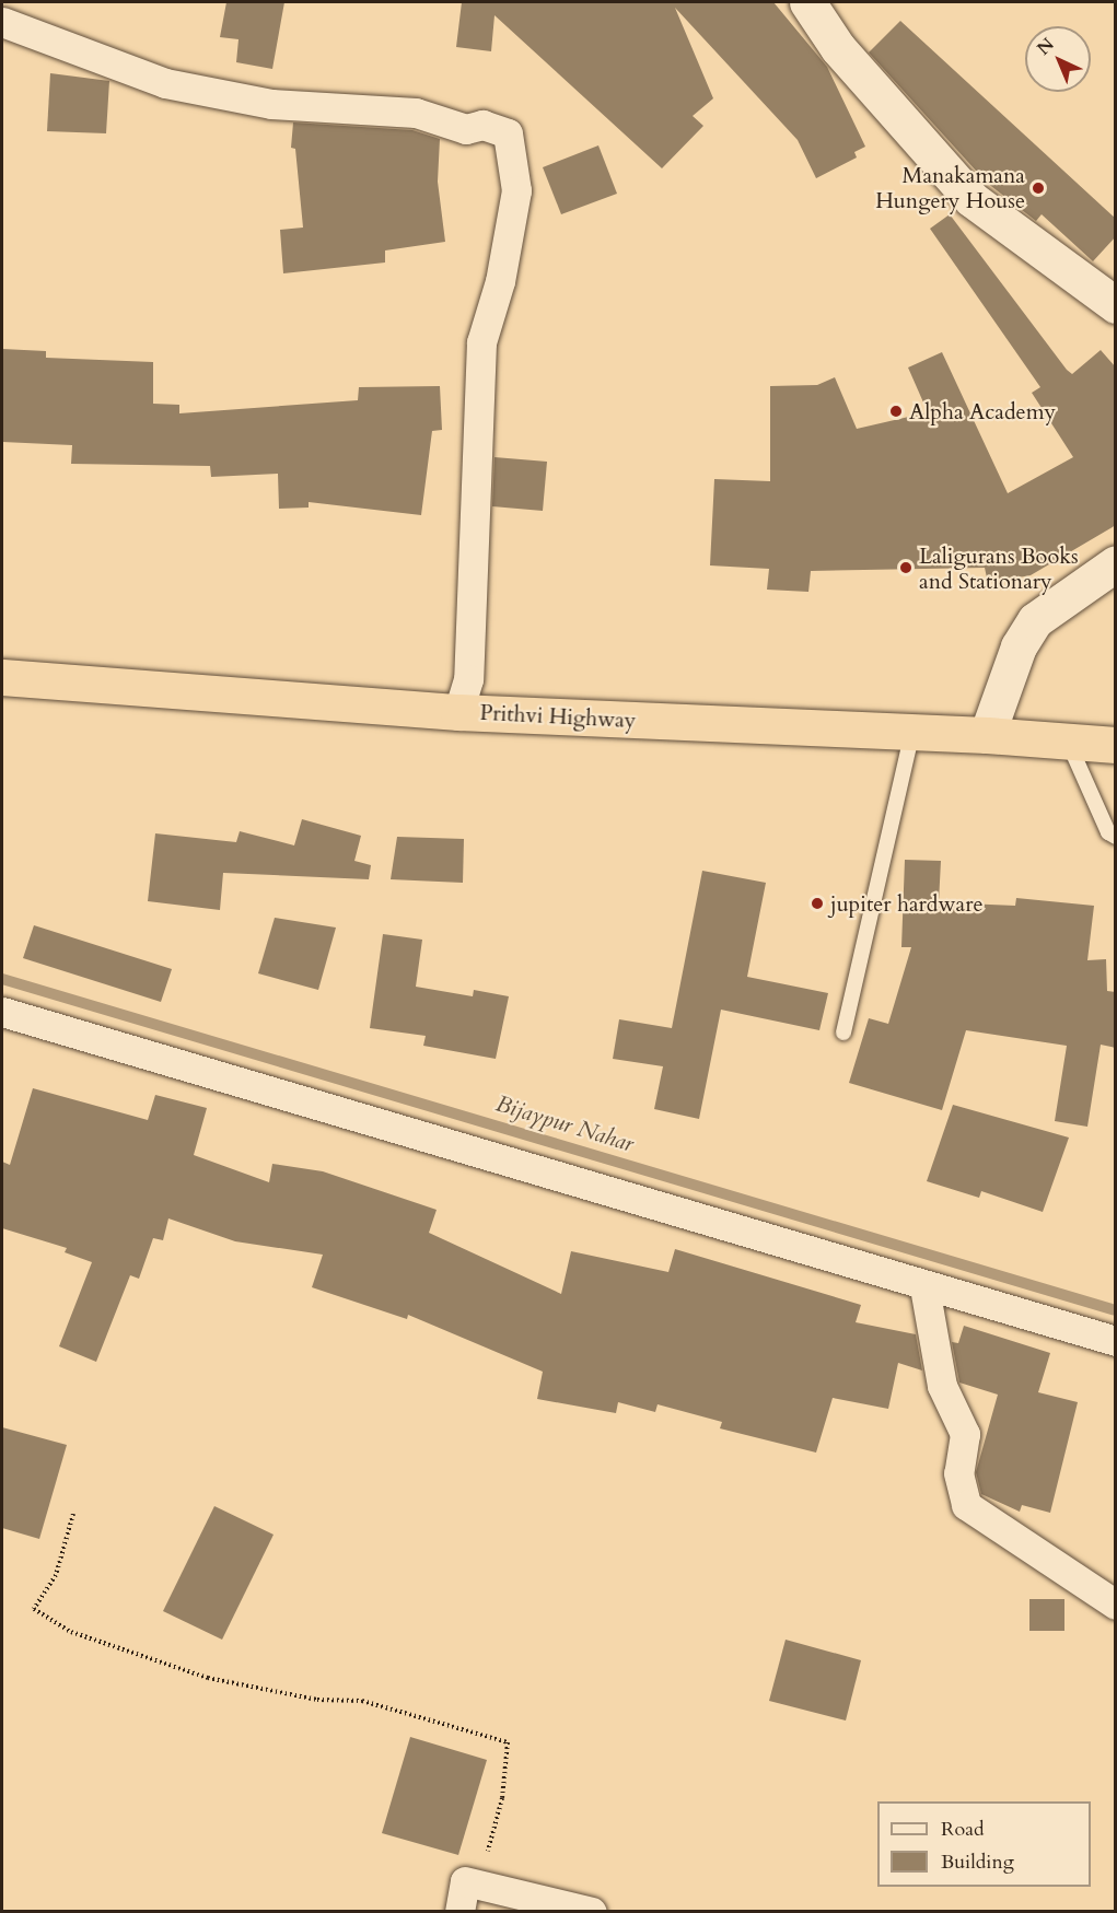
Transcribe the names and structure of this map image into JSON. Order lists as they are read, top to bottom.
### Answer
{
  "streets": {
    "highway": ["Prithvi Highway"]
  },
  "water": ["Bijaypur Nahar"],
  "places": [
    "Manakamana Hungery House",
    "Alpha Academy",
    "Laligurans Books and Stationary",
    "jupiter hardware"
  ],
  "legend": ["Road", "Building"],
  "north": "top left"
}
